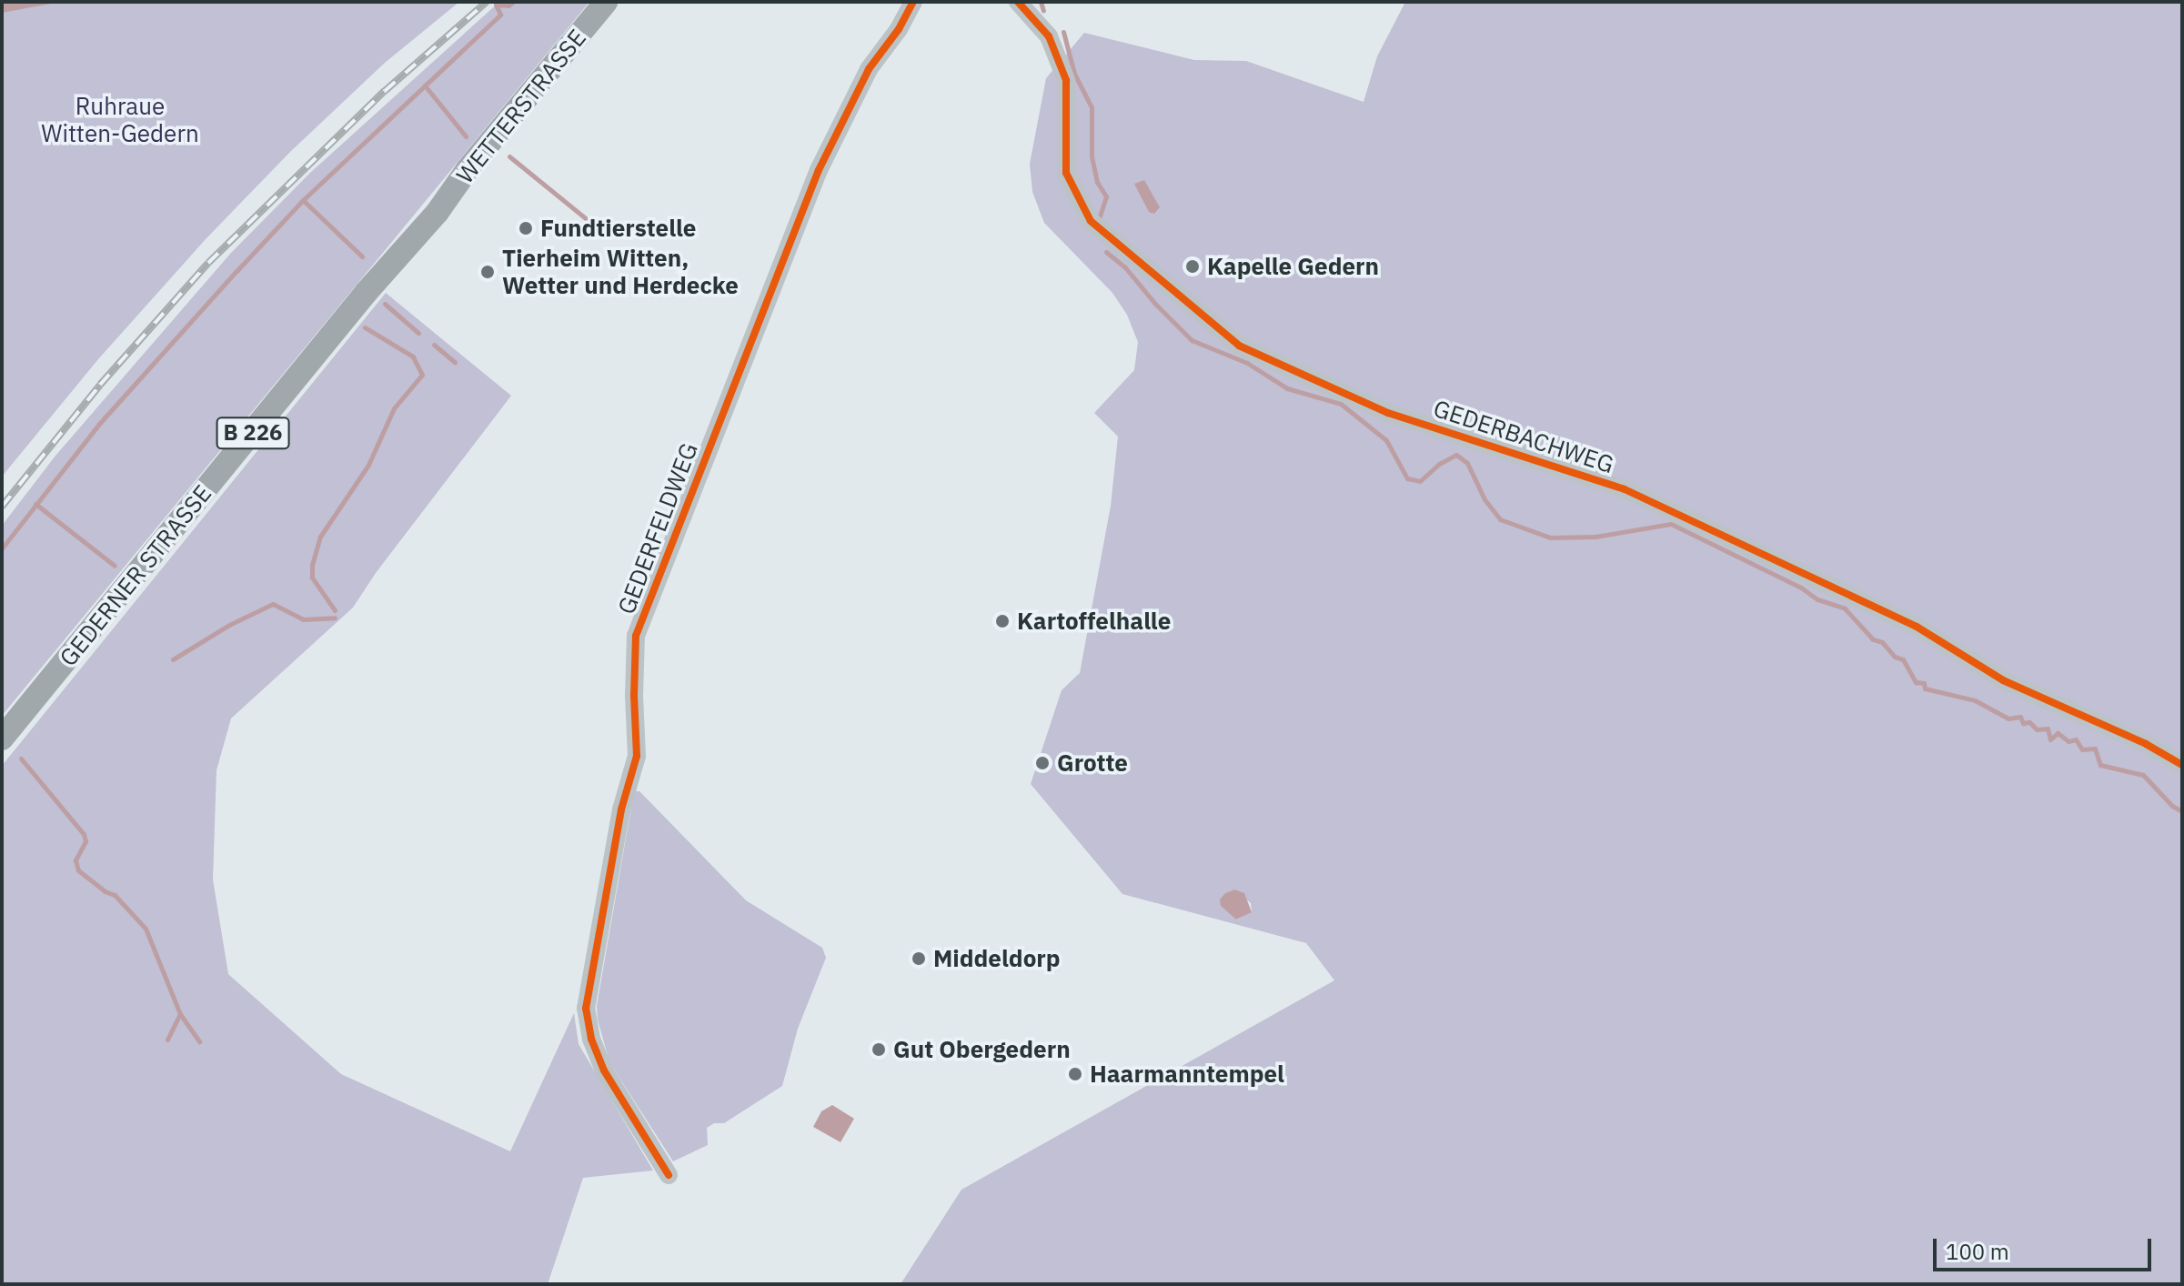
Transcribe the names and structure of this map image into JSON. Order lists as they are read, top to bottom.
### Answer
{
  "streets": {
    "main road": ["WETTERSTRASSE", "B 226", "GEDERNER STRASSE"],
    "street": ["GEDERBACHWEG", "GEDERFELDWEG"]
  },
  "crossings": [
    ["WETTERSTRASSE", "GEDERNER STRASSE"]
  ],
  "parks": ["Ruhraue Witten-Gedern"],
  "places": [
    "Fundtierstelle",
    "Kapelle Gedern",
    "Tierheim Witten, Wetter und Herdecke",
    "Kartoffelhalle",
    "Grotte",
    "Middeldorp",
    "Gut Obergedern",
    "Haarmanntempel"
  ],
  "scale_bar": "100 m"
}
